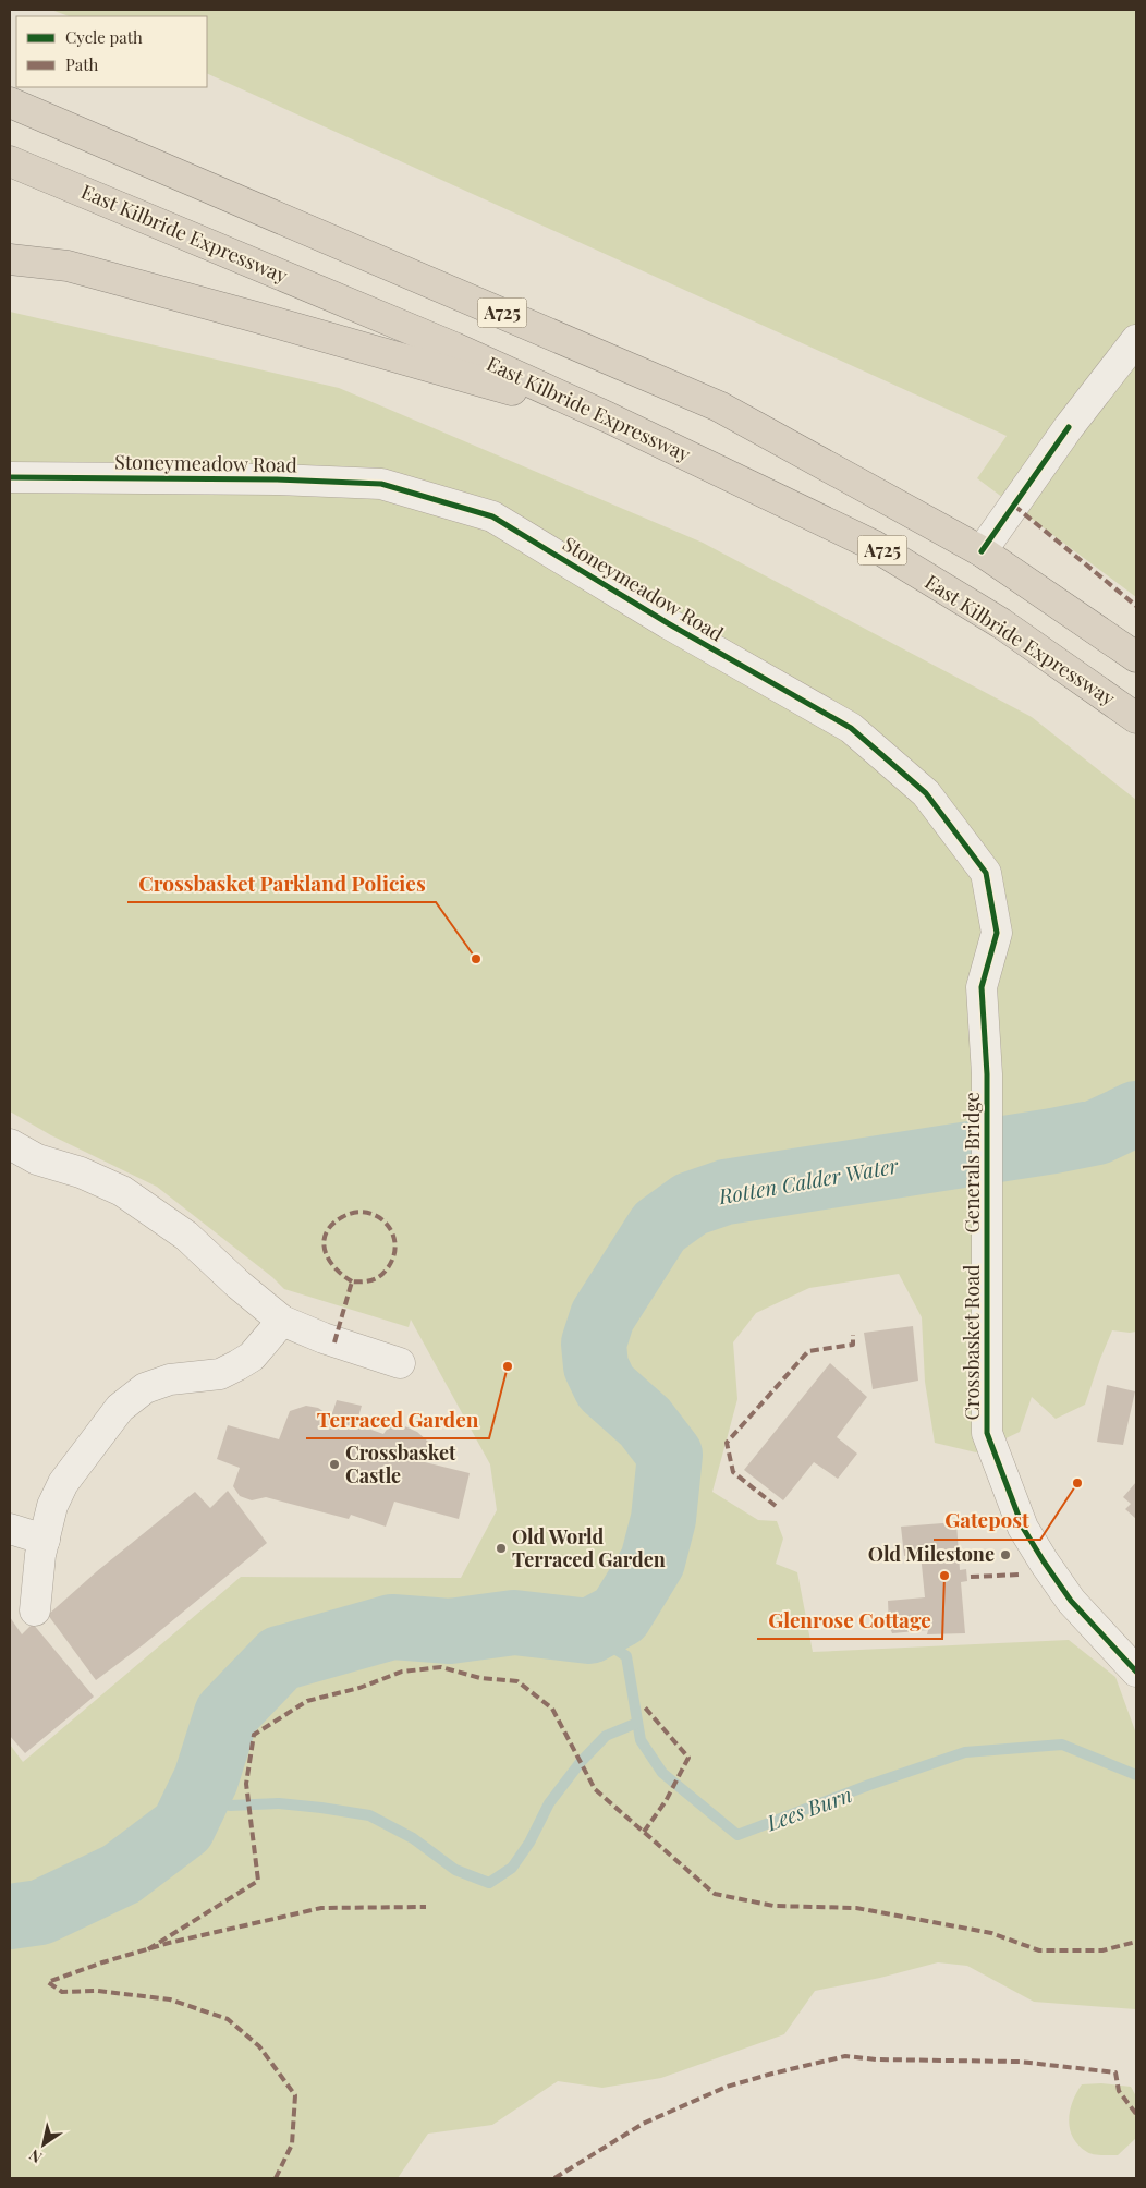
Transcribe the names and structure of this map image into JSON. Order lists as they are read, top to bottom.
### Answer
{
  "streets": {
    "highway": ["East Kilbride Expressway", "A725"],
    "street": ["Stoneymeadow Road", "Generals Bridge", "Crossbasket Road"]
  },
  "crossings": [
    ["Stoneymeadow Road", "Generals Bridge"],
    ["Generals Bridge", "Crossbasket Road"]
  ],
  "water": ["Rotten Calder Water", "Lees Burn"],
  "places": [
    "Crossbasket Parkland Policies",
    "Terraced Garden",
    "Crossbasket Castle",
    "Gatepost",
    "Old World Terraced Garden",
    "Old Milestone",
    "Glenrose Cottage"
  ],
  "legend": ["Cycle path", "Path"],
  "north": "bottom left"
}
